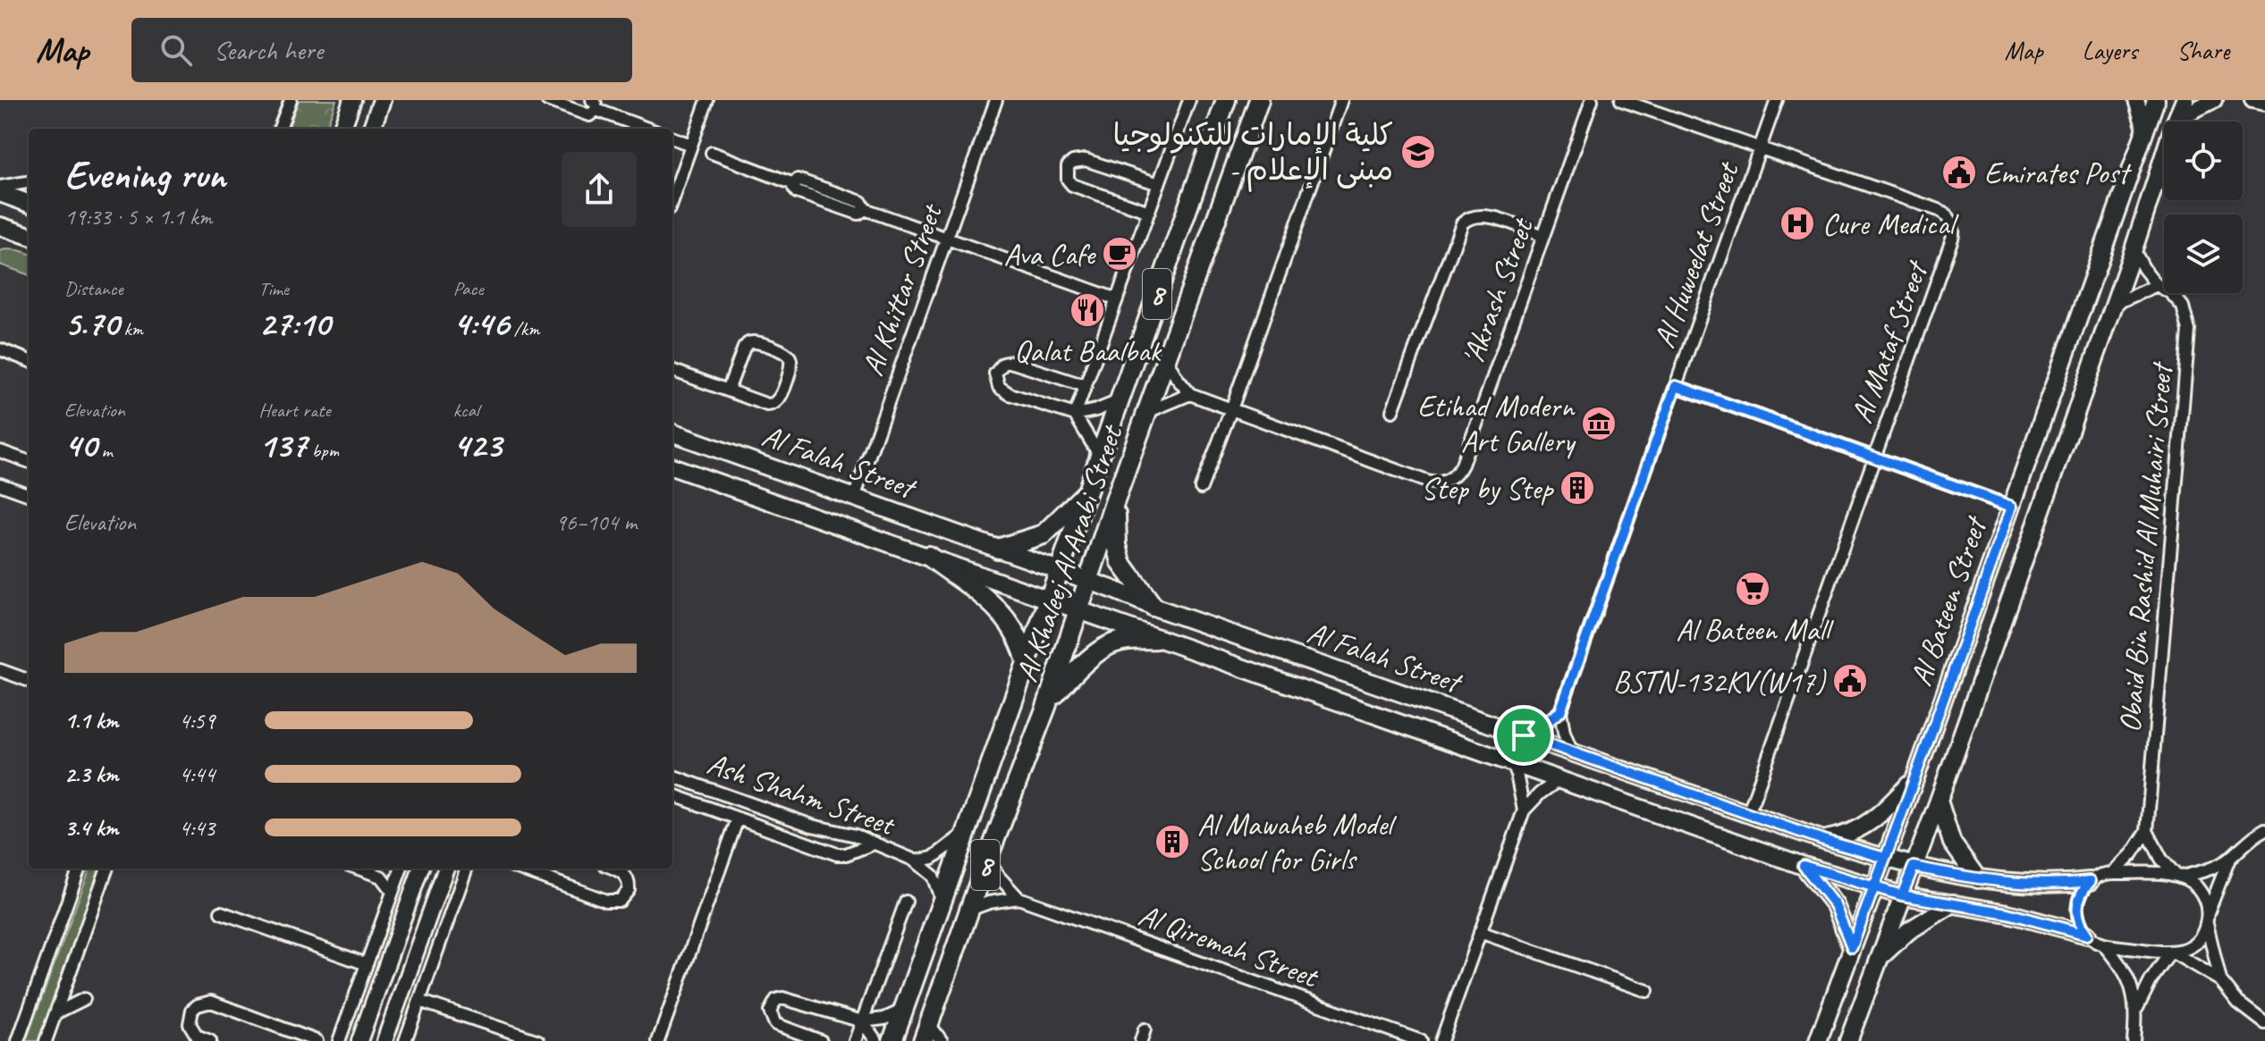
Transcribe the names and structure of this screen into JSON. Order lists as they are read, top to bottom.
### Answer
{
  "streets": {
    "highway": ["8", "Al Khaleej Al Arabi Street"],
    "main road": ["Al Falah Street", "Al Bateen Street"],
    "street": [
      "Al Huweelat Street",
      "Al Khittar Street",
      "'Akrash Street",
      "Al Mataf Street",
      "Obaid Bin Rashid Al Muhairi Street",
      "Ash Shahm Street",
      "Al Qiremah Street"
    ]
  },
  "crossings": [
    ["Al Huweelat Street", "Al Mataf Street"],
    ["Al Khittar Street", "Al Falah Street"],
    ["Al Mataf Street", "Al Falah Street"],
    ["Al Falah Street", "Al Khaleej Al Arabi Street"],
    ["Al Falah Street", "Al Bateen Street"],
    ["Obaid Bin Rashid Al Muhairi Street", "Al Bateen Street"],
    ["Al Khaleej Al Arabi Street", "Ash Shahm Street"],
    ["Al Khaleej Al Arabi Street", "Al Qiremah Street"]
  ],
  "places": {
    "school or university": ["كلية الإمارات للتكنولوجيا - مبنى الإعلام"],
    "public building": ["Emirates Post", "BSTN-132KV(W17)"],
    "hospital": ["Cure Medical"],
    "cafe": ["Ava Cafe"],
    "restaurant": ["Qalat Baalbak"],
    "museum": ["Etihad Modern Art Gallery"],
    "building": ["Step by Step", "Al Mawaheb Model School for Girls"],
    "supermarket": ["Al Bateen Mall"]
  },
  "page": {
    "header": "Map",
    "search": "Search here",
    "nav": ["Map", "Layers", "Share"],
    "heading": ["Evening run", "19:33 · 5 × 1.1 km"],
    "stats": [
      ["Distance", "5.70 km"],
      ["Time", "27:10"],
      ["Pace", "4:46 /km"],
      ["Elevation", "40 m"],
      ["Heart rate", "137 bpm"],
      ["kcal", "423"]
    ],
    "chart": ["Elevation", "96–104 m"],
    "list": [
      {
        "name": "1.1 km",
        "note": "4:59"
      },
      {
        "name": "2.3 km",
        "note": "4:44"
      },
      {
        "name": "3.4 km",
        "note": "4:43"
      }
    ]
  }
}
